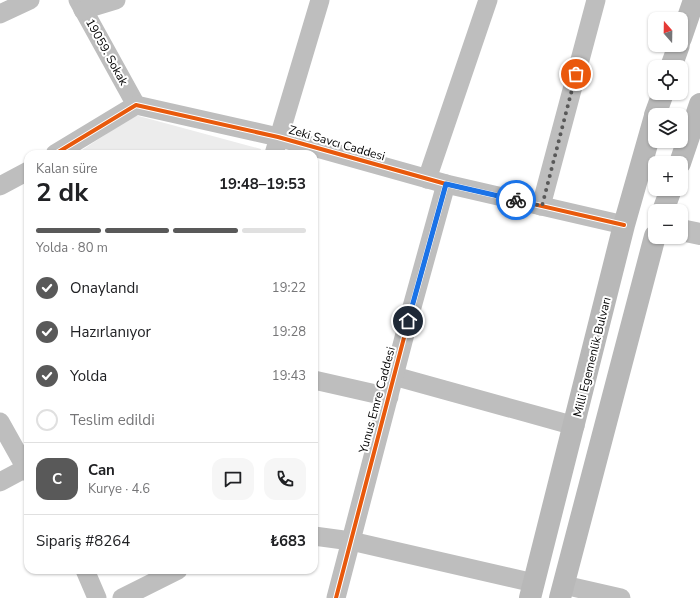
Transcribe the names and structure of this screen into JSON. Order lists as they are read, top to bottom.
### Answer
{
  "streets": {
    "main road": ["Milli Egemenlik Bulvarı"],
    "street": ["19059. Sokak", "Zeki Savcı Caddesi", "Yunus Emre Caddesi"]
  },
  "crossings": [
    ["19059. Sokak", "Zeki Savcı Caddesi"],
    ["Zeki Savcı Caddesi", "Milli Egemenlik Bulvarı"],
    ["Zeki Savcı Caddesi", "Yunus Emre Caddesi"]
  ],
  "north": "top",
  "page": {
    "map_buttons": ["+", "−"],
    "heading": ["2 dk", "Kalan süre", "19:48–19:53"],
    "panel": [
      "Can",
      "Kurye · 4.6",
      "Sipariş #8264",
      "₺683"
    ],
    "bar": "Yolda · 80 m",
    "list": [
      ["Onaylandı", "19:22"],
      ["Hazırlanıyor", "19:28"],
      ["Yolda", "19:43"],
      "Teslim edildi"
    ],
    "round": "C"
  }
}
